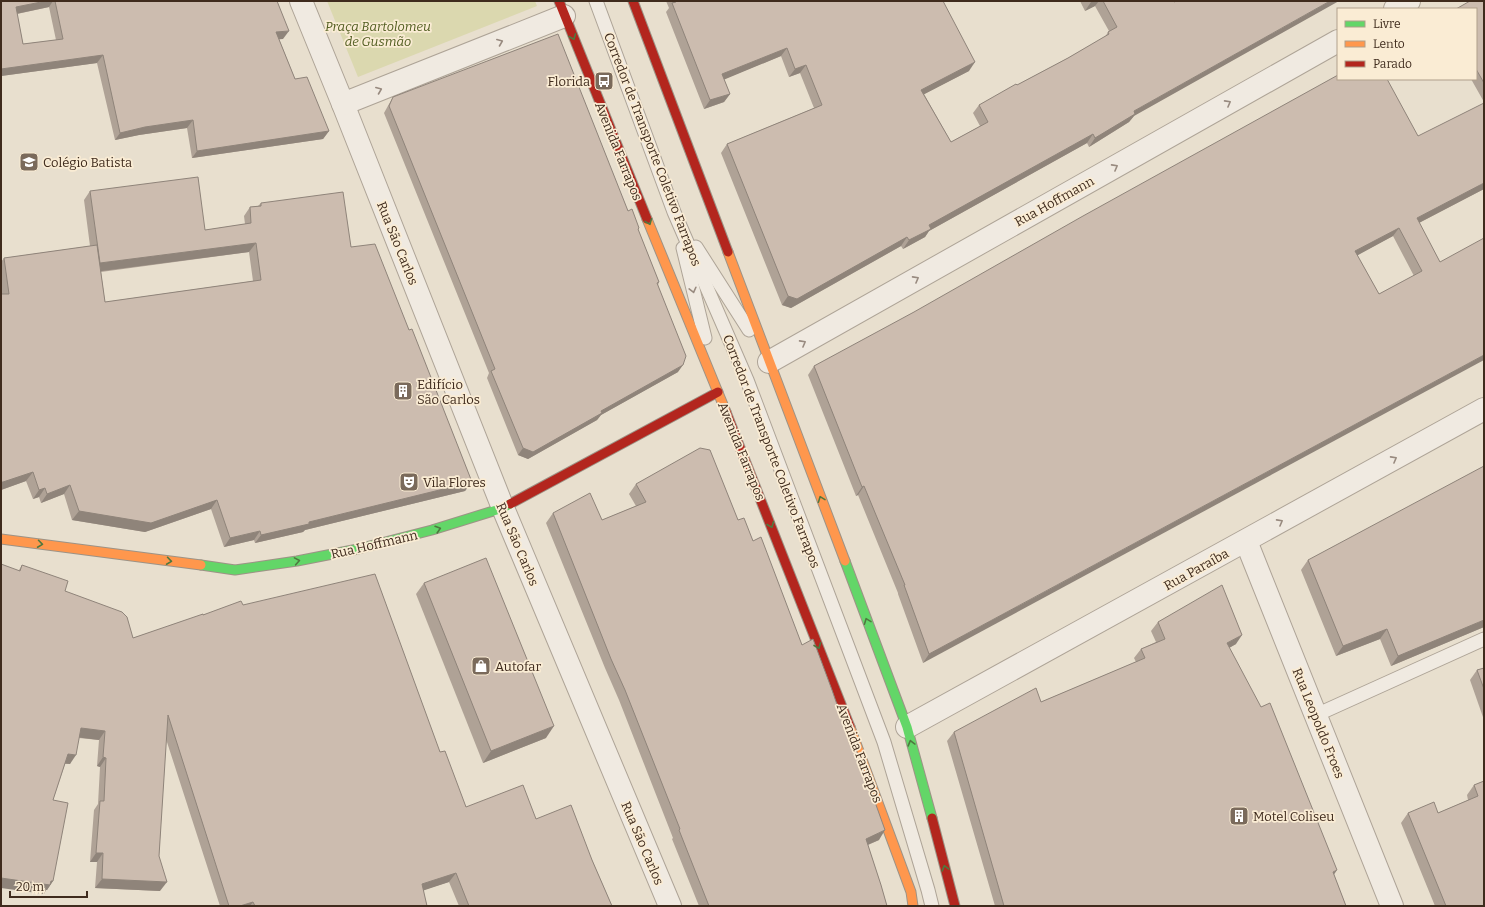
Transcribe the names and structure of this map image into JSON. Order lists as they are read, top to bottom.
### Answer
{
  "streets": {
    "main road": ["Avenida Farrapos", "Rua Hoffmann"],
    "street": ["Rua São Carlos", "Rua Paraíba", "Rua Leopoldo Froes"],
    "lane": ["Corredor de Transporte Coletivo Farrapos"]
  },
  "crossings": [
    ["Avenida Farrapos", "Rua Hoffmann"],
    ["Rua Hoffmann", "Rua São Carlos"],
    ["Rua Paraíba", "Rua Leopoldo Froes"]
  ],
  "one_way": ["Rua Hoffmann", "Rua Paraíba"],
  "parks": ["Praça Bartolomeu de Gusmão"],
  "places": {
    "bus stop": ["Florida"],
    "school or university": ["Colégio Batista"],
    "building": ["Edifício São Carlos", "Motel Coliseu"],
    "theatre": ["Vila Flores"],
    "shop": ["Autofar"]
  },
  "legend": ["Livre", "Lento", "Parado"],
  "scale_bar": "20 m"
}
